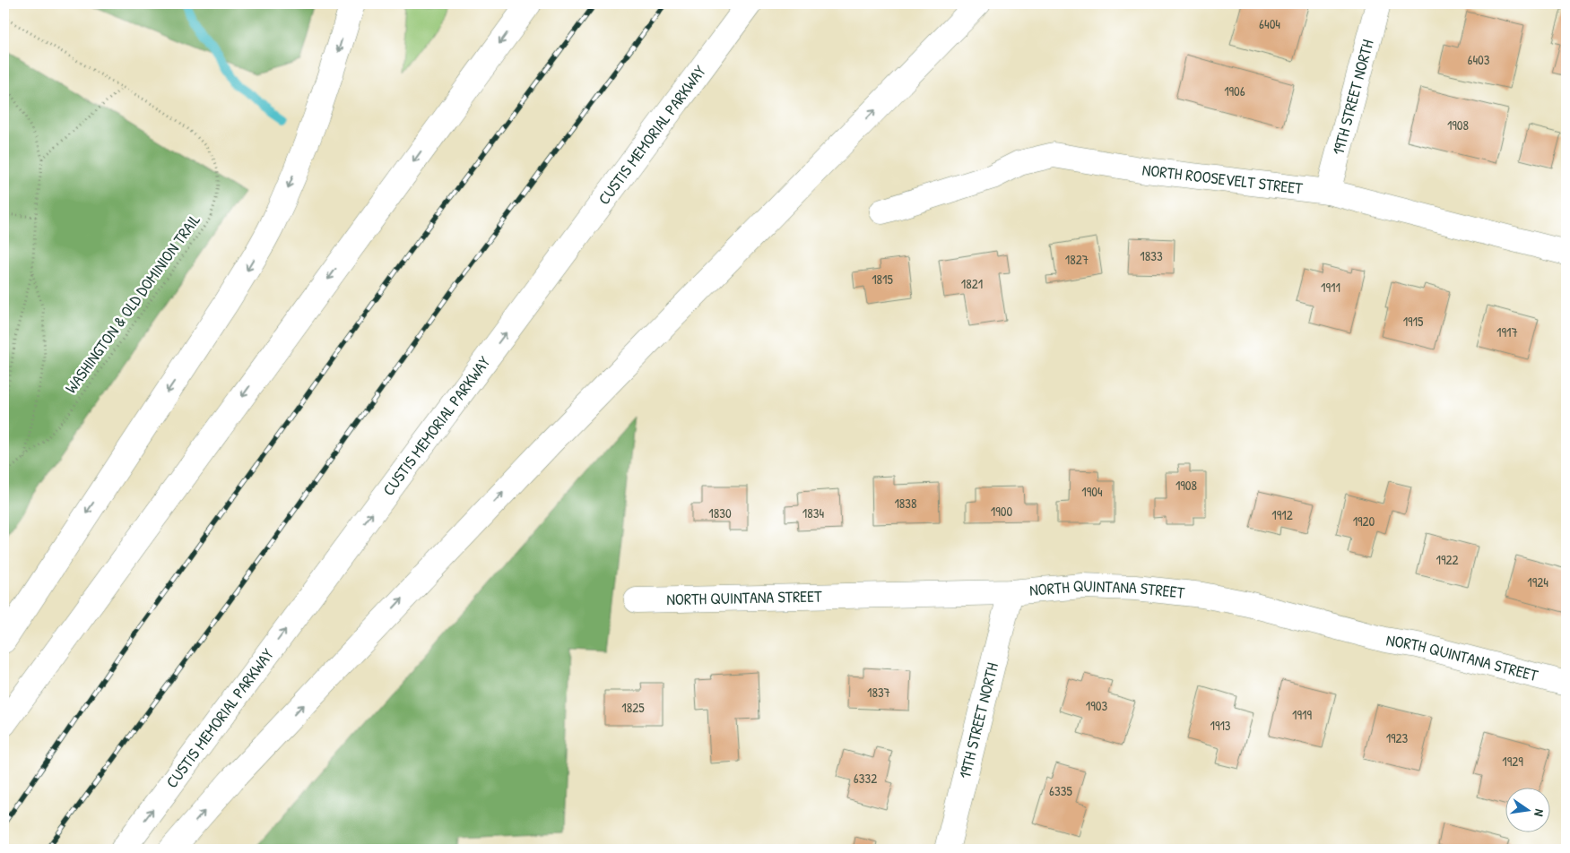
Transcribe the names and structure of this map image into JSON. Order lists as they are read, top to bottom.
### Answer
{
  "streets": {
    "main road": [
      "19TH STREET NORTH",
      "CUSTIS MEMORIAL PARKWAY",
      "NORTH ROOSEVELT STREET",
      "NORTH QUINTANA STREET"
    ],
    "path": ["WASHINGTON & OLD DOMINION TRAIL"]
  },
  "crossings": [
    ["19TH STREET NORTH", "NORTH ROOSEVELT STREET"],
    ["19TH STREET NORTH", "NORTH QUINTANA STREET"]
  ],
  "house_numbers": [
    "6404",
    "6403",
    "1906",
    "1908",
    "1833",
    "1827",
    "1815",
    "1821",
    "1911",
    "1915",
    "1917",
    "1908",
    "1904",
    "1838",
    "1900",
    "1830",
    "1834",
    "1912",
    "1920",
    "1922",
    "1924",
    "1837",
    "1903",
    "1825",
    "1919",
    "1913",
    "1923",
    "1929",
    "6332",
    "6335"
  ],
  "north": "right"
}
